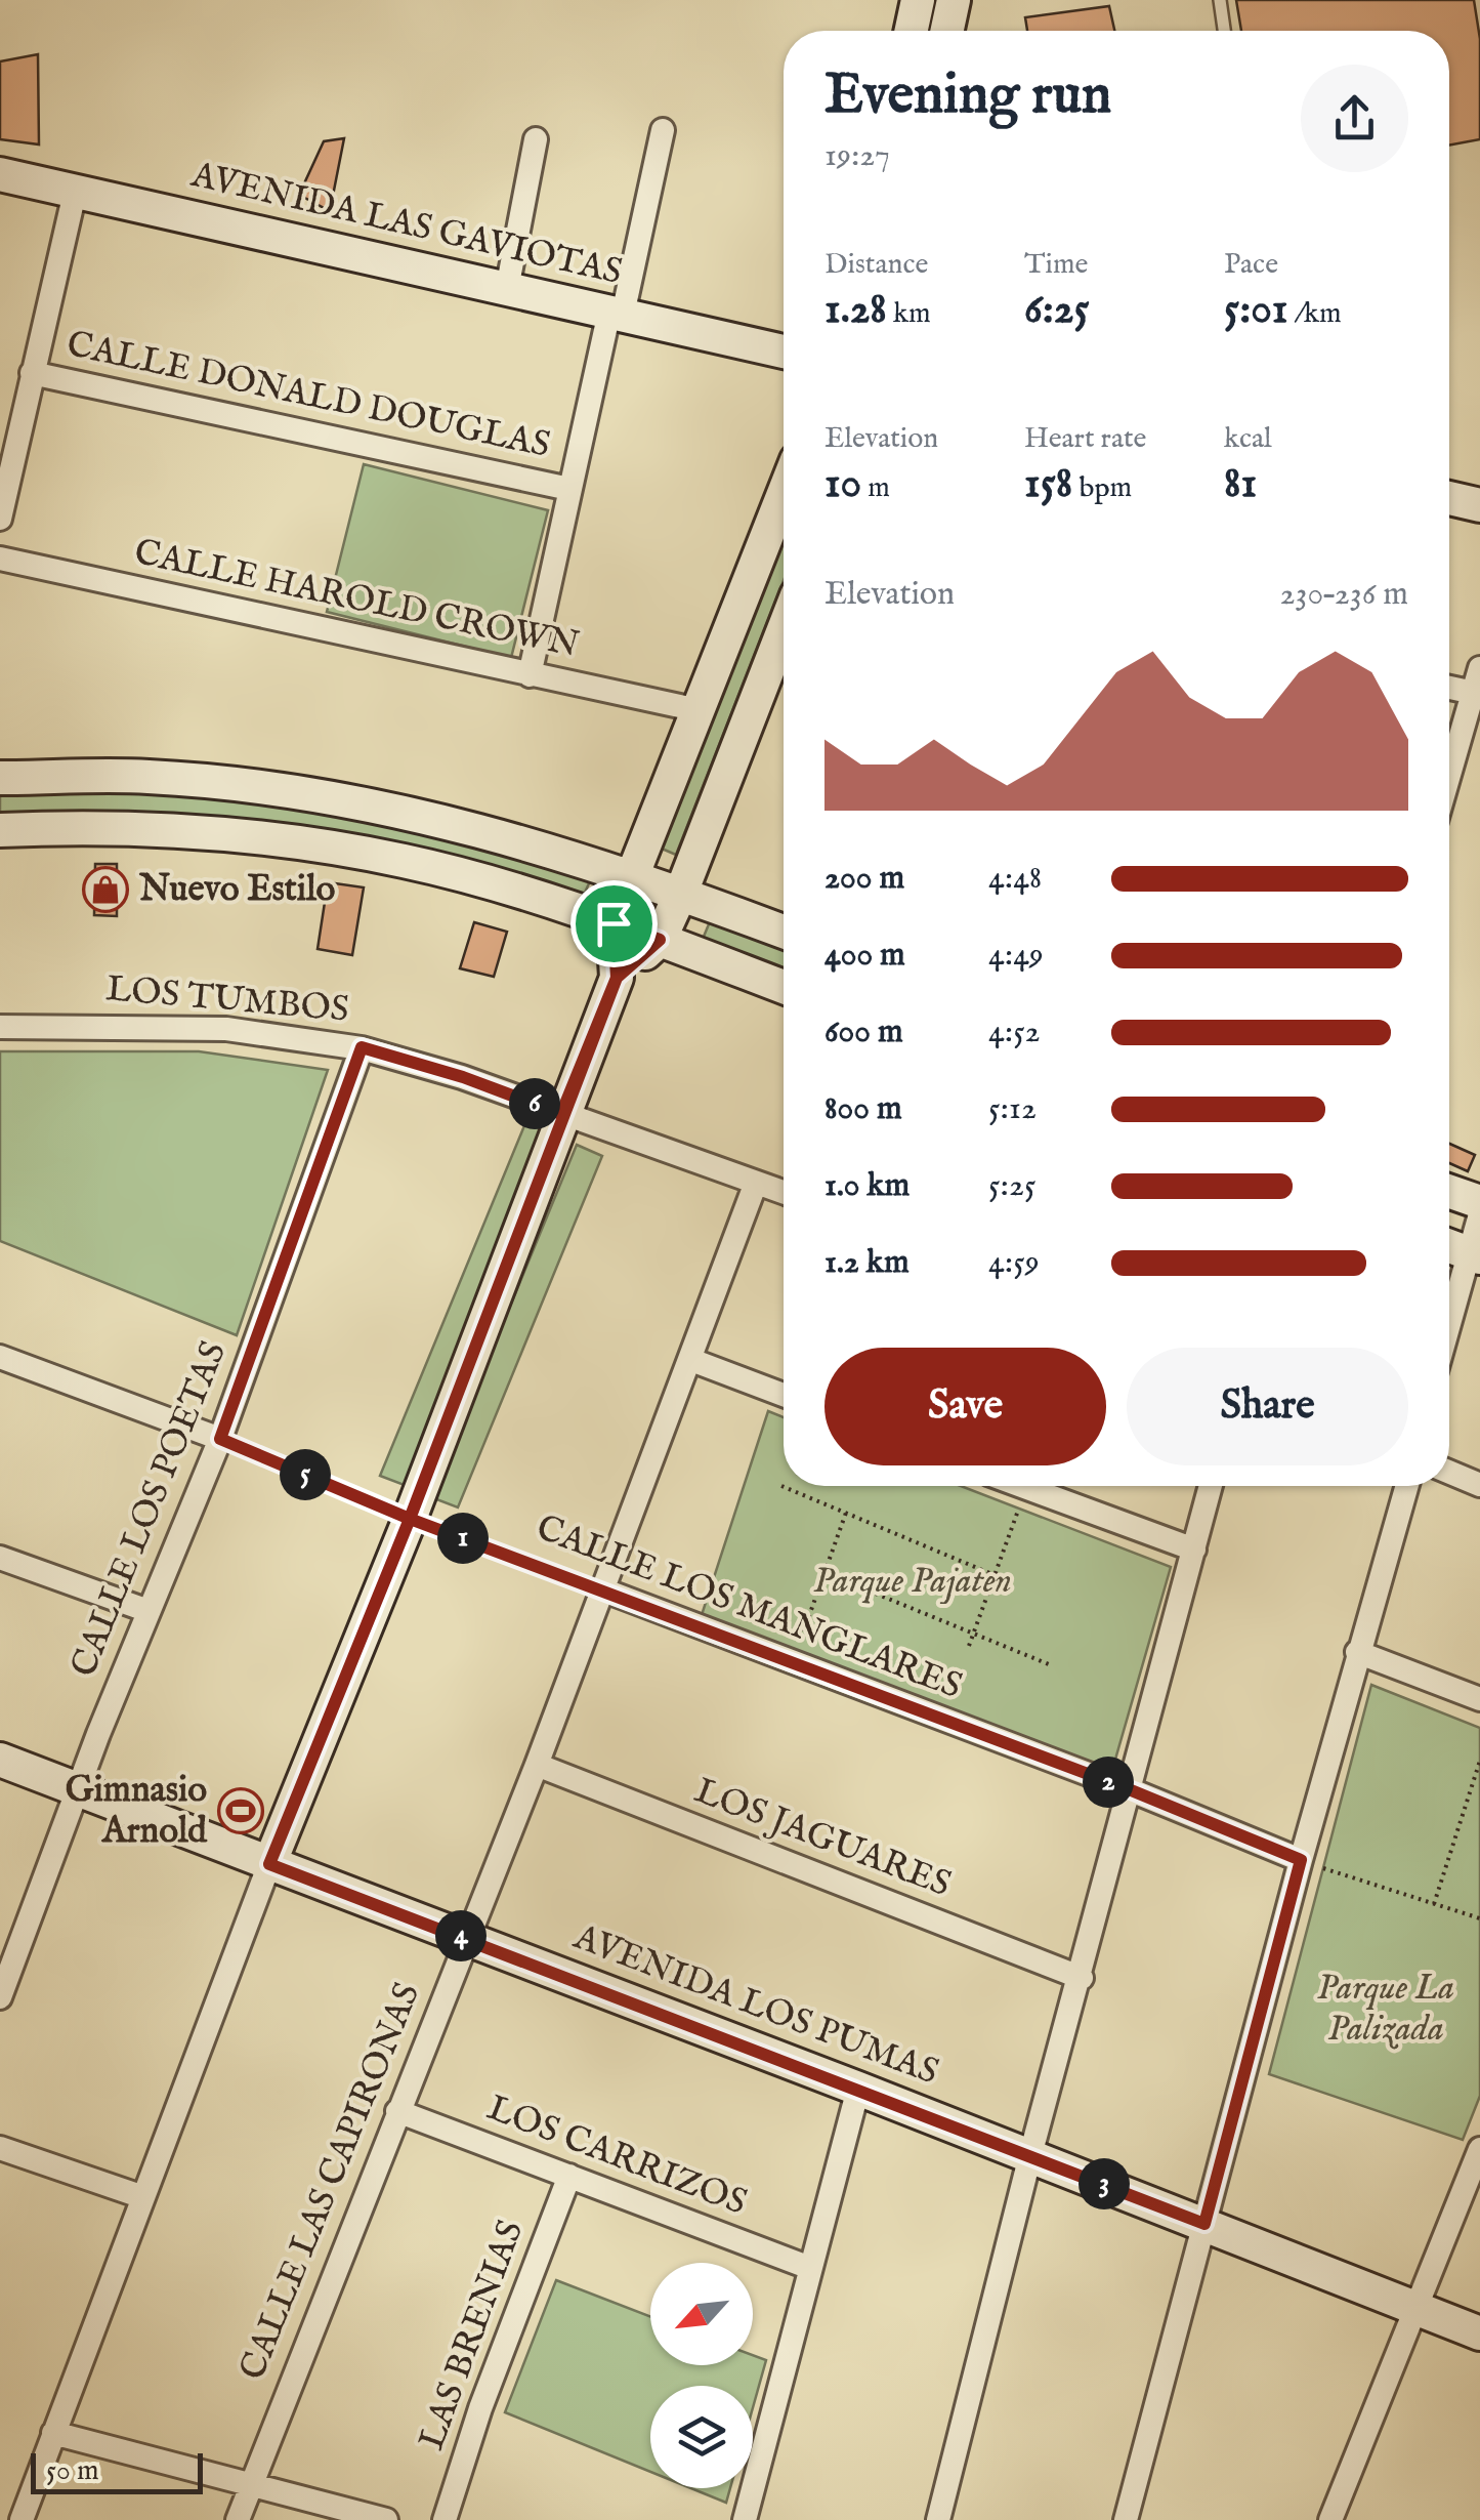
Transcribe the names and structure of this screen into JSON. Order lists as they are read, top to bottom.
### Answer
{
  "streets": {
    "street": [
      "AVENIDA LAS GAVIOTAS",
      "CALLE DONALD DOUGLAS",
      "CALLE HAROLD CROWN",
      "LOS TUMBOS",
      "CALLE LOS POETAS",
      "CALLE LOS MANGLARES",
      "LOS JAGUARES",
      "AVENIDA LOS PUMAS",
      "LOS CARRIZOS",
      "CALLE LAS CAPIRONAS",
      "LAS BRENIAS"
    ]
  },
  "crossings": [
    ["LOS TUMBOS", "CALLE LOS POETAS"],
    ["LOS TUMBOS", "CALLE LAS CAPIRONAS"],
    ["CALLE LOS POETAS", "CALLE LOS MANGLARES"],
    ["CALLE LOS POETAS", "AVENIDA LOS PUMAS"],
    ["CALLE LOS MANGLARES", "CALLE LAS CAPIRONAS"],
    ["LOS JAGUARES", "CALLE LAS CAPIRONAS"],
    ["AVENIDA LOS PUMAS", "CALLE LAS CAPIRONAS"],
    ["LOS CARRIZOS", "CALLE LAS CAPIRONAS"],
    ["LOS CARRIZOS", "LAS BRENIAS"]
  ],
  "parks": ["Parque Pajaten", "Parque La Palizada"],
  "places": {
    "shop": ["Nuevo Estilo"],
    "sports": ["Gimnasio Arnold"]
  },
  "scale_bar": "50 m",
  "north": "bottom left",
  "page": {
    "heading": ["Evening run", "19:27"],
    "stats": [
      ["Distance", "1.28 km"],
      ["Time", "6:25"],
      ["Pace", "5:01 /km"],
      ["Elevation", "10 m"],
      ["Heart rate", "158 bpm"],
      ["kcal", "81"]
    ],
    "chart": ["Elevation", "230–236 m"],
    "list": [
      {
        "name": "200 m",
        "note": "4:48"
      },
      {
        "name": "400 m",
        "note": "4:49"
      },
      {
        "name": "600 m",
        "note": "4:52"
      },
      {
        "name": "800 m",
        "note": "5:12"
      },
      {
        "name": "1.0 km",
        "note": "5:25"
      },
      {
        "name": "1.2 km",
        "note": "4:59"
      }
    ],
    "pins": [
      "6",
      "5",
      "1",
      "2",
      "4",
      "3"
    ],
    "buttons": ["Save", "Share"],
    "scale": "50 m"
  }
}
